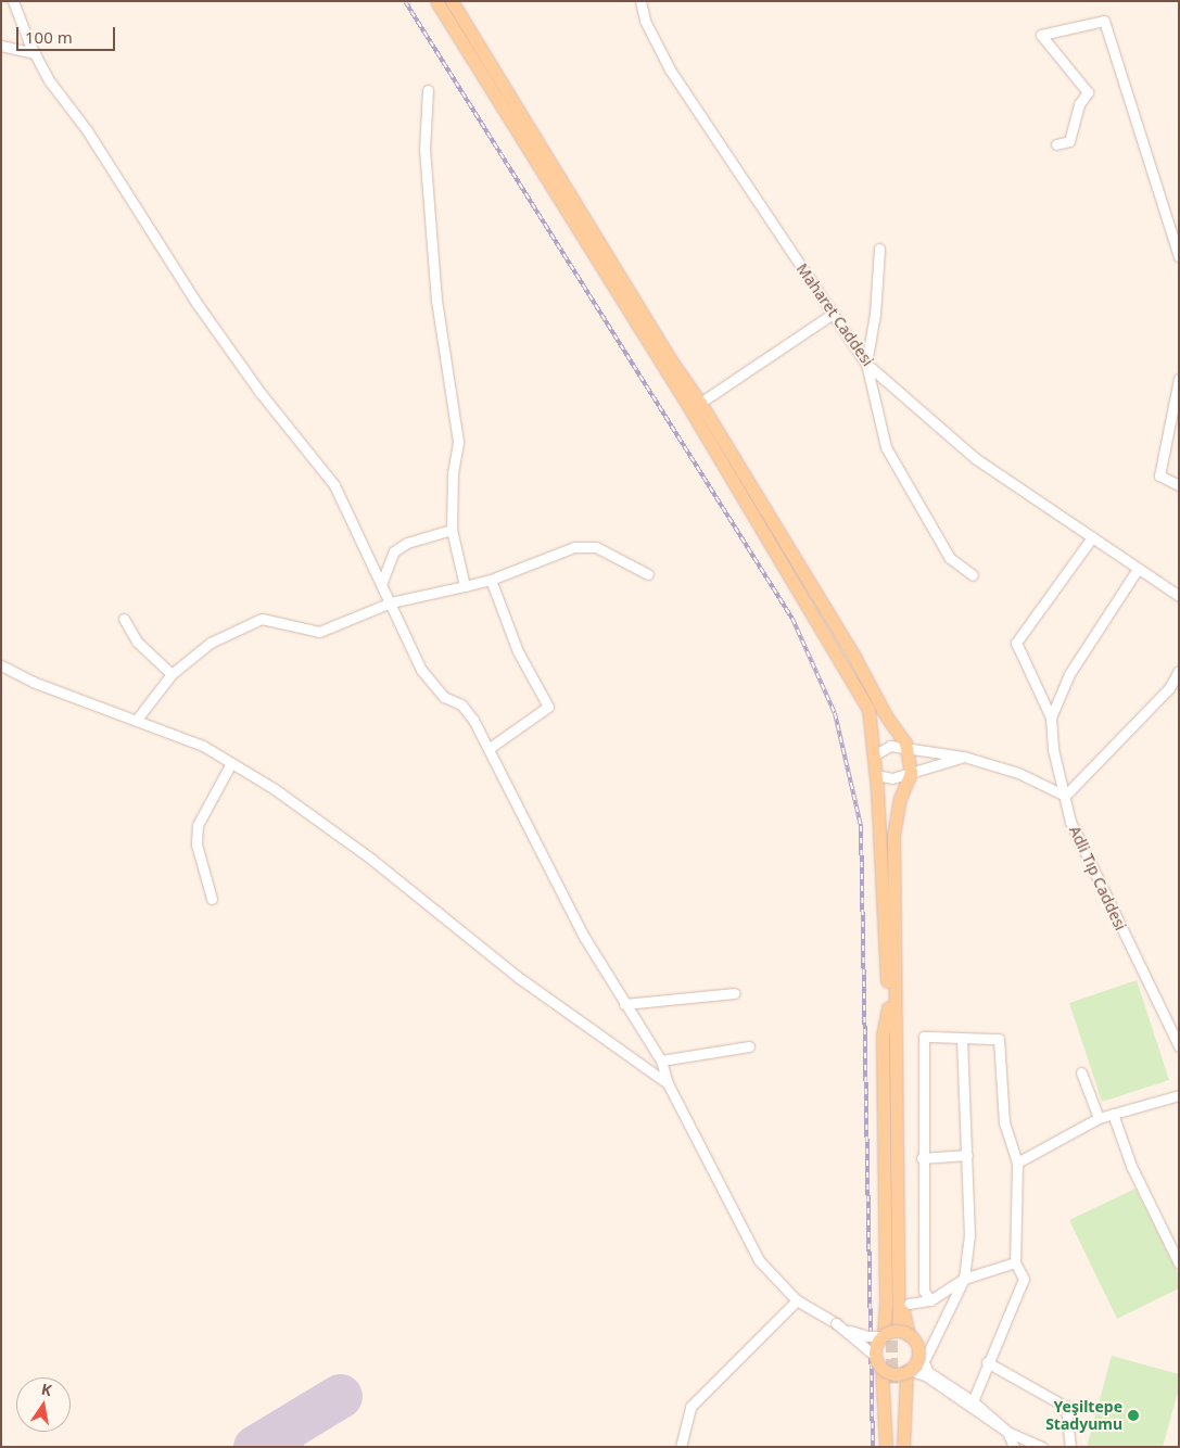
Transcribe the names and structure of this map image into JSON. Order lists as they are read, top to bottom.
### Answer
{
  "streets": {
    "street": ["Maharet Caddesi", "Adli Tıp Caddesi"]
  },
  "crossings": [
    ["Maharet Caddesi", "Adli Tıp Caddesi"]
  ],
  "places": ["Yeşiltepe Stadyumu"],
  "scale_bar": "100 m",
  "north": "top"
}
